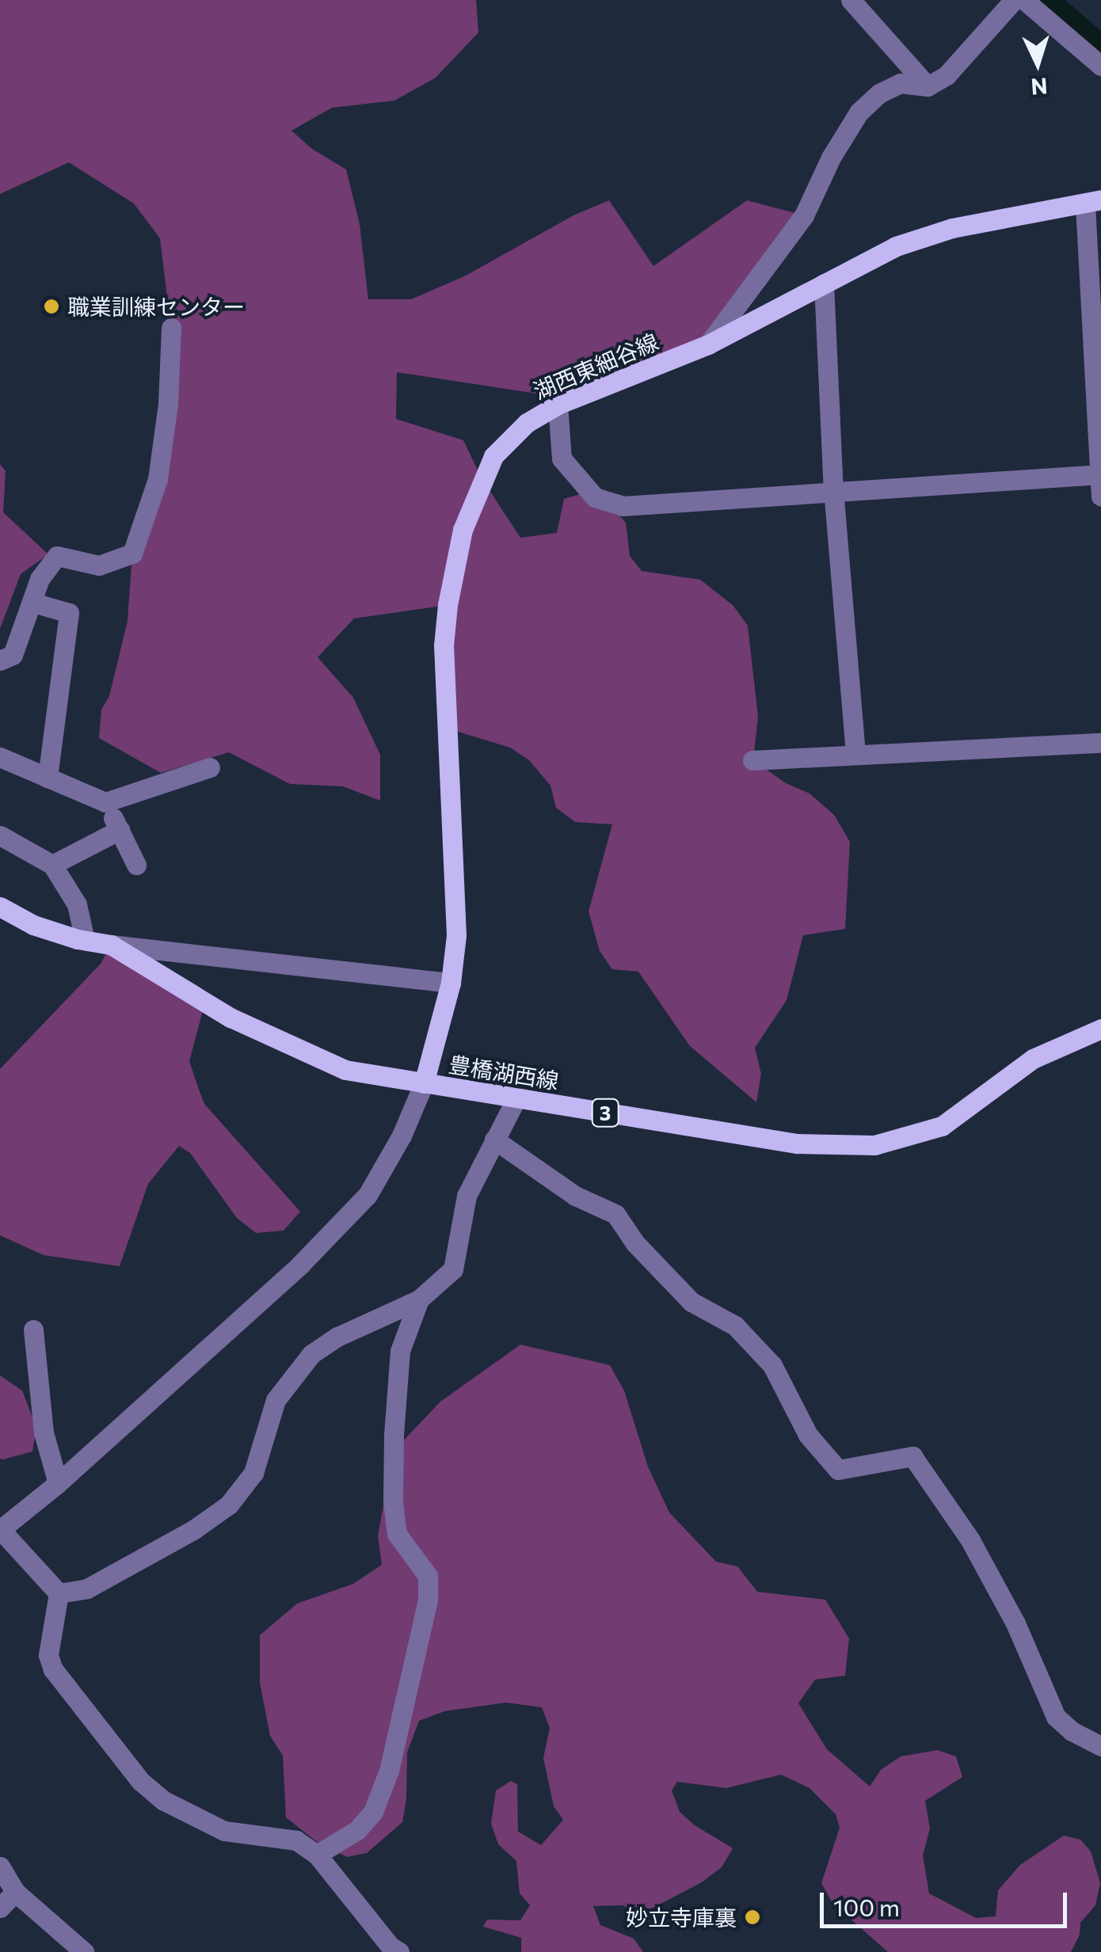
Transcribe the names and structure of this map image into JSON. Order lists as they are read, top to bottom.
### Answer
{
  "streets": {
    "main road": ["湖西東細谷線", "豊橋湖西線", "3"]
  },
  "crossings": [
    ["湖西東細谷線", "豊橋湖西線"]
  ],
  "places": ["職業訓練センター", "妙立寺庫裏"],
  "scale_bar": "100 m",
  "north": "bottom"
}
